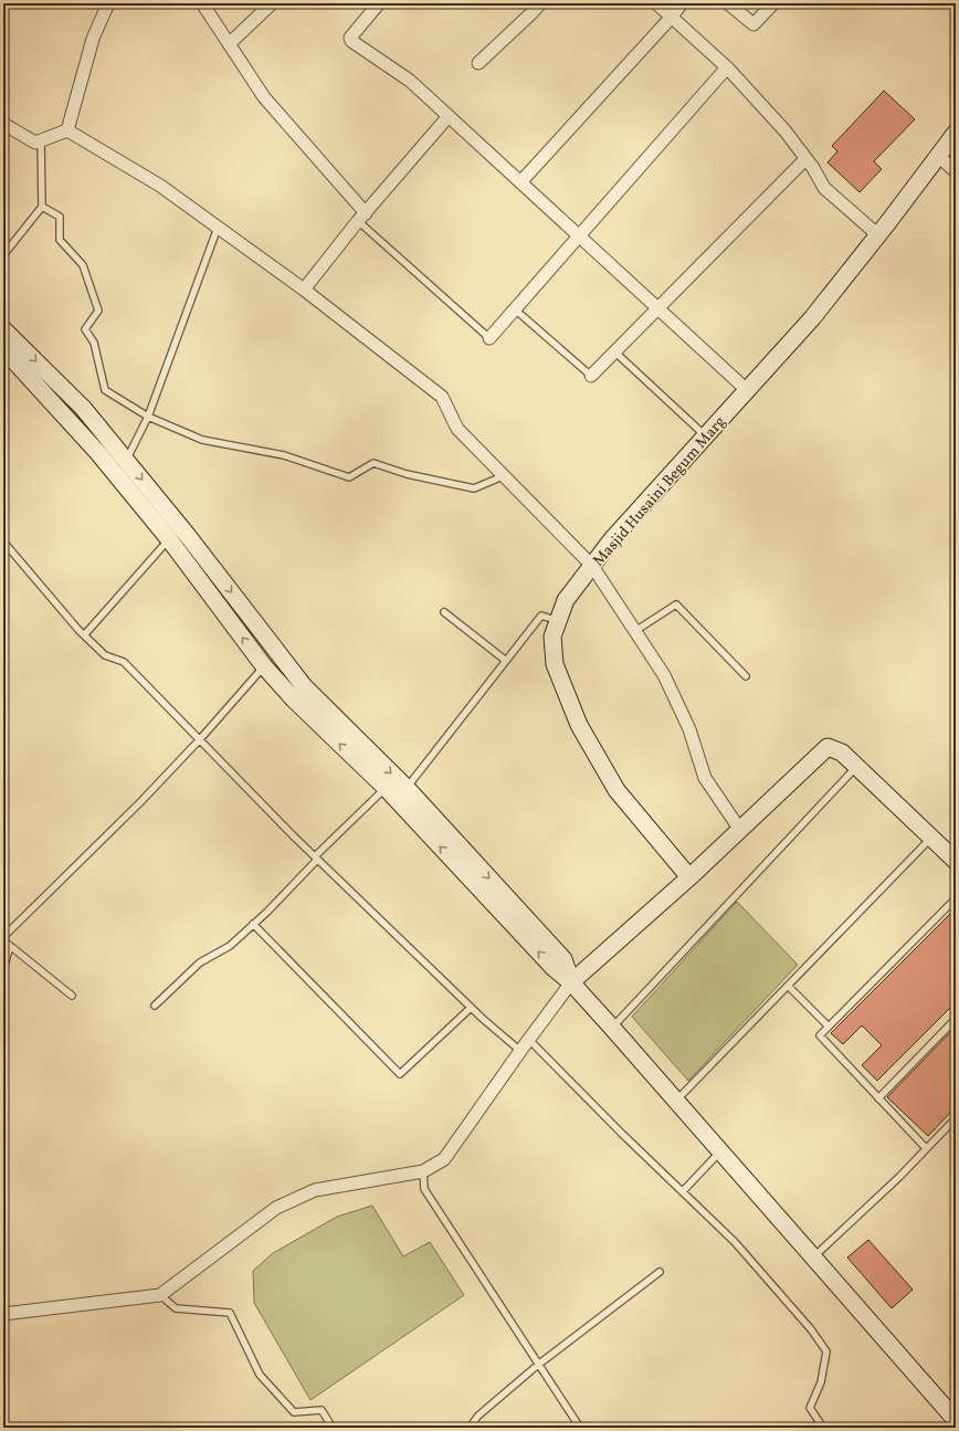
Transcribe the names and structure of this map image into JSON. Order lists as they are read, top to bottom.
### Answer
{
  "streets": {
    "street": ["Masjid Husaini Begum Marg"]
  }
}
